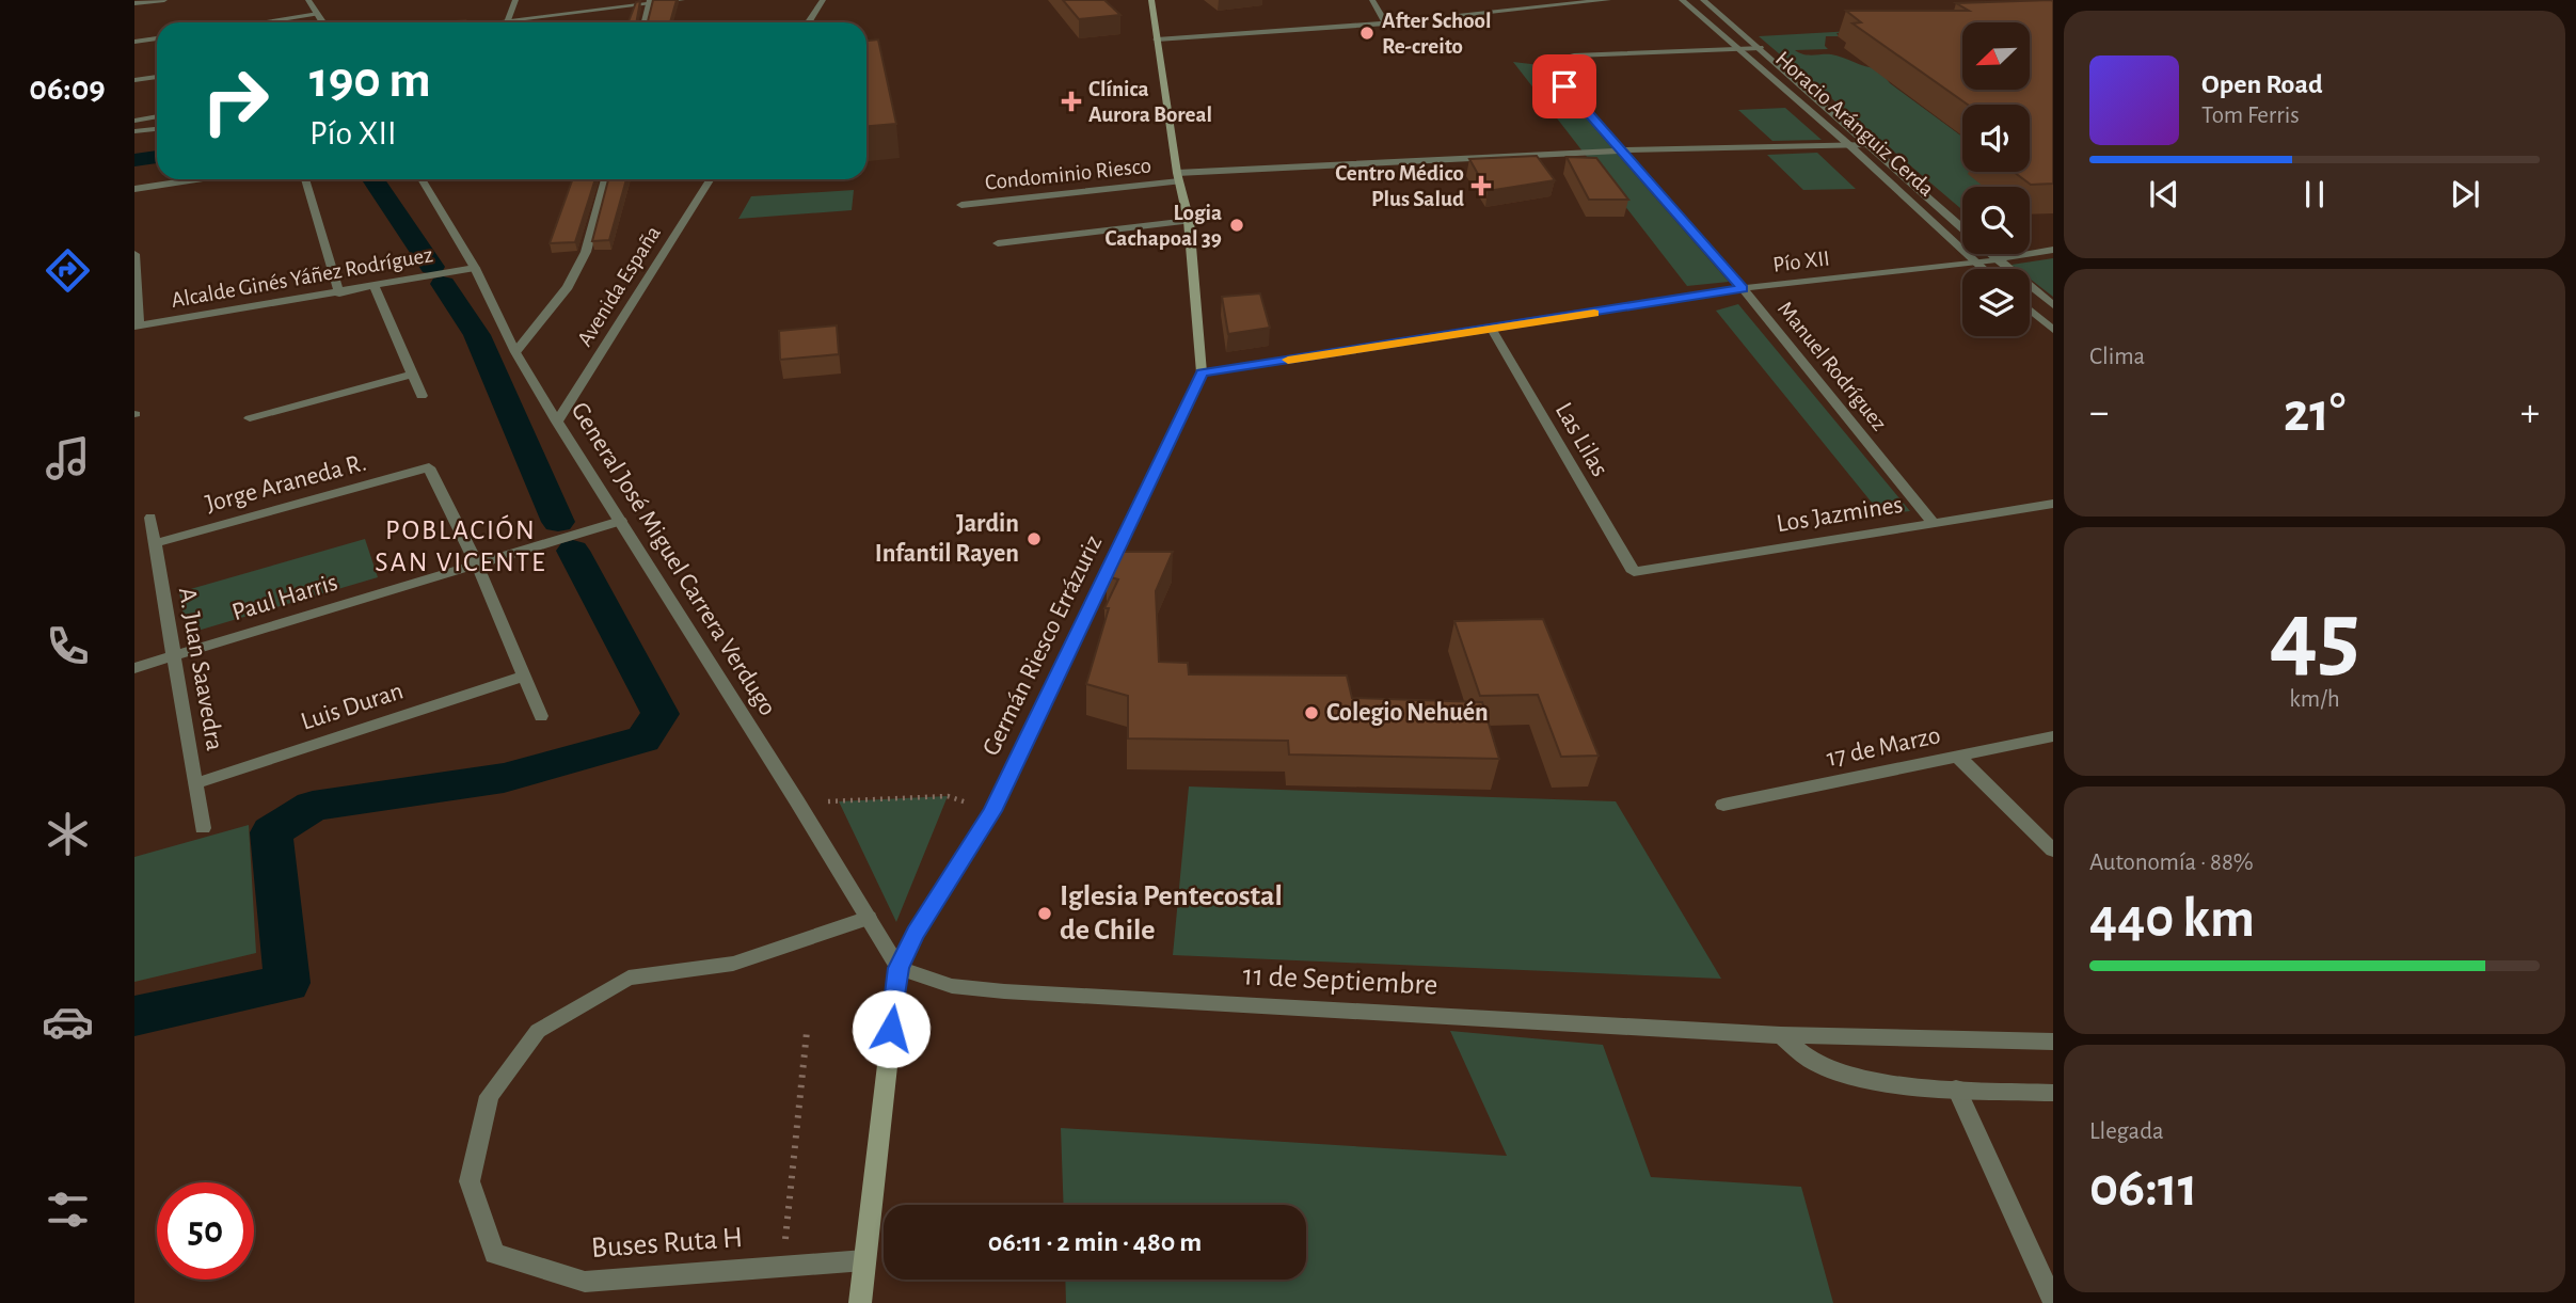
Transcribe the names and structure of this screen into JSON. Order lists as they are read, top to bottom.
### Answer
{
  "streets": {
    "main road": ["Germán Riesco Errázuriz"],
    "street": [
      "Horacio Aránguiz Cerda",
      "Condominio Riesco",
      "Pío XII",
      "Alcalde Ginés Yáñez Rodríguez",
      "Avenida España",
      "Manuel Rodríguez",
      "Las Lilas",
      "Jorge Araneda R.",
      "Los Jazmines",
      "General José Miguel Carrera Verdugo",
      "Paul Harris",
      "A. Juan Saavedra",
      "Luis Duran",
      "17 de Marzo",
      "11 de Septiembre",
      "Buses Ruta H"
    ]
  },
  "crossings": [
    ["Horacio Aránguiz Cerda", "Condominio Riesco"],
    ["Horacio Aránguiz Cerda", "Pío XII"],
    ["Horacio Aránguiz Cerda", "Manuel Rodríguez"],
    ["Condominio Riesco", "Manuel Rodríguez"],
    ["Pío XII", "Manuel Rodríguez"],
    ["Pío XII", "Las Lilas"],
    ["Pío XII", "Germán Riesco Errázuriz"],
    ["Alcalde Ginés Yáñez Rodríguez", "General José Miguel Carrera Verdugo"],
    ["Avenida España", "General José Miguel Carrera Verdugo"],
    ["Manuel Rodríguez", "Los Jazmines"],
    ["Las Lilas", "Los Jazmines"],
    ["Jorge Araneda R.", "Paul Harris"],
    ["Jorge Araneda R.", "A. Juan Saavedra"],
    ["General José Miguel Carrera Verdugo", "Paul Harris"],
    ["General José Miguel Carrera Verdugo", "Germán Riesco Errázuriz"],
    ["General José Miguel Carrera Verdugo", "11 de Septiembre"],
    ["General José Miguel Carrera Verdugo", "Buses Ruta H"],
    ["Paul Harris", "A. Juan Saavedra"],
    ["Germán Riesco Errázuriz", "11 de Septiembre"],
    ["Germán Riesco Errázuriz", "Buses Ruta H"],
    ["A. Juan Saavedra", "Luis Duran"]
  ],
  "districts": ["POBLACIÓN SAN VICENTE"],
  "places": {
    "other": [
      "After School Re-creito",
      "Logia Cachapoal 39",
      "Jardin Infantil Rayen",
      "Colegio Nehuén",
      "Iglesia Pentecostal de Chile"
    ],
    "health": ["Clínica Aurora Boreal", "Centro Médico Plus Salud"]
  },
  "north": "bottom left",
  "page": {
    "tabs": "06:09",
    "turn": ["190 m", "Pío XII"],
    "song": ["Open Road", "Tom Ferris"],
    "tile": [
      "Clima",
      ["45", "km/h"],
      ["Autonomía · 88%", "440 km"],
      ["Llegada", "06:11"]
    ],
    "heat": ["−", "21°", "+"],
    "limit": "50",
    "trip": "06:11 · 2 min · 480 m"
  }
}
